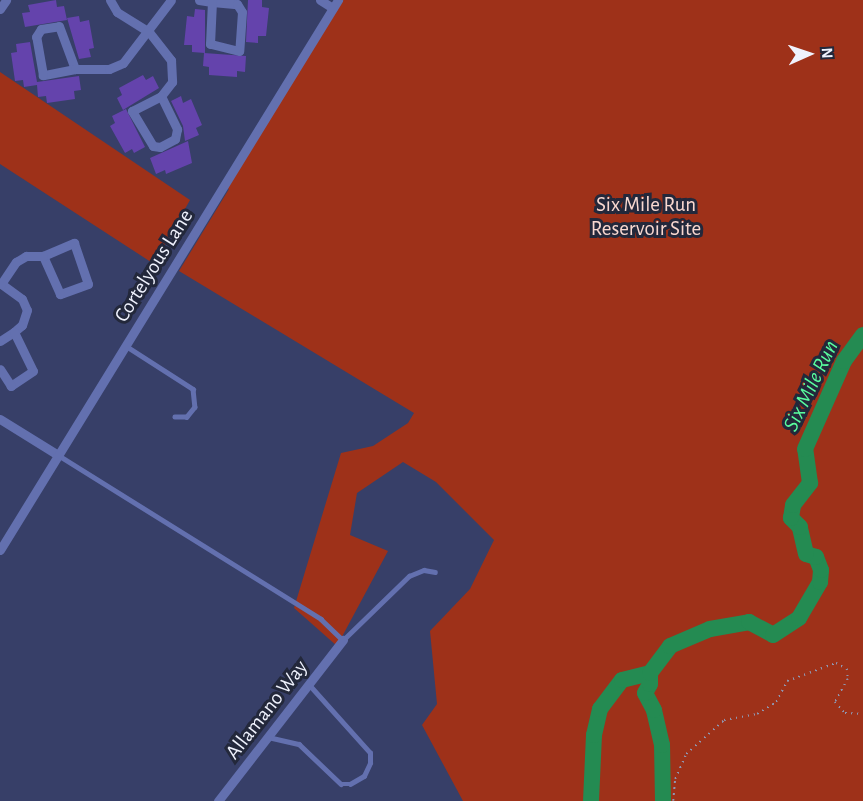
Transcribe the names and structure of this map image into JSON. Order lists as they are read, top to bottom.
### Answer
{
  "streets": {
    "street": ["Cortelyous Lane", "Allamano Way"]
  },
  "water": ["Six Mile Run"],
  "parks": ["Six Mile Run Reservoir Site"],
  "north": "right"
}
